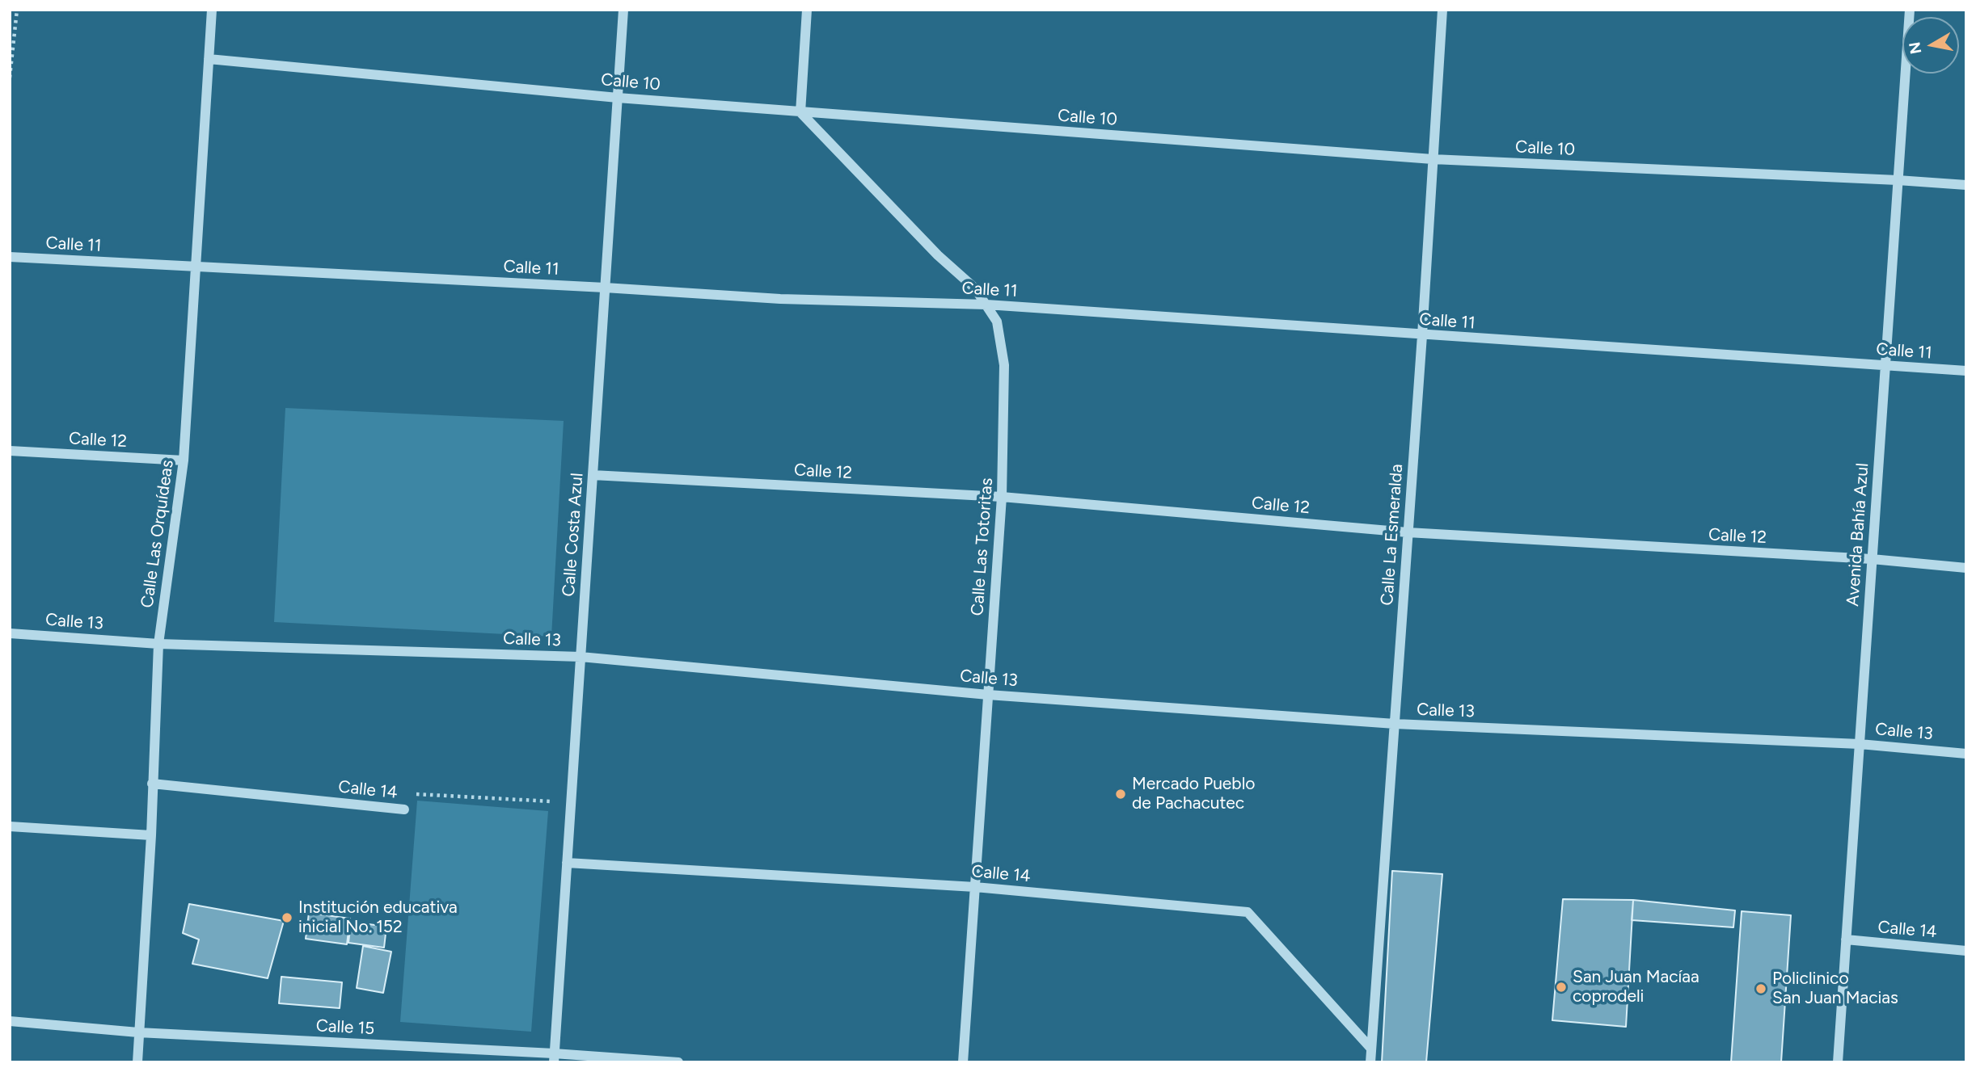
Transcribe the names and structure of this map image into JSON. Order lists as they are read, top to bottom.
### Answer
{
  "streets": {
    "street": [
      "Calle 10",
      "Calle 11",
      "Calle 12",
      "Calle Las Orquídeas",
      "Calle Costa Azul",
      "Calle La Esmeralda",
      "Avenida Bahía Azul",
      "Calle Las Totoritas",
      "Calle 13",
      "Calle 14",
      "Calle 15"
    ]
  },
  "crossings": [
    ["Calle 10", "Calle Las Orquídeas"],
    ["Calle 10", "Calle Costa Azul"],
    ["Calle 10", "Calle La Esmeralda"],
    ["Calle 10", "Avenida Bahía Azul"],
    ["Calle 10", "Calle Las Totoritas"],
    ["Calle 11", "Calle Las Orquídeas"],
    ["Calle 11", "Calle Costa Azul"],
    ["Calle 11", "Calle La Esmeralda"],
    ["Calle 11", "Avenida Bahía Azul"],
    ["Calle 11", "Calle Las Totoritas"],
    ["Calle 12", "Calle Las Orquídeas"],
    ["Calle 12", "Calle Costa Azul"],
    ["Calle 12", "Calle La Esmeralda"],
    ["Calle 12", "Avenida Bahía Azul"],
    ["Calle 12", "Calle Las Totoritas"],
    ["Calle Las Orquídeas", "Calle 13"],
    ["Calle Las Orquídeas", "Calle 14"],
    ["Calle Las Orquídeas", "Calle 15"],
    ["Calle Costa Azul", "Calle 13"],
    ["Calle Costa Azul", "Calle 14"],
    ["Calle Costa Azul", "Calle 15"],
    ["Calle La Esmeralda", "Calle 13"],
    ["Calle La Esmeralda", "Calle 14"],
    ["Avenida Bahía Azul", "Calle 13"],
    ["Avenida Bahía Azul", "Calle 14"],
    ["Calle Las Totoritas", "Calle 13"],
    ["Calle Las Totoritas", "Calle 14"]
  ],
  "places": [
    "Mercado Pueblo de Pachacutec",
    "Institución educativa inicial No. 152",
    "San Juan Macíaa coprodeli",
    "Policlinico San Juan Macias"
  ],
  "north": "left"
}
